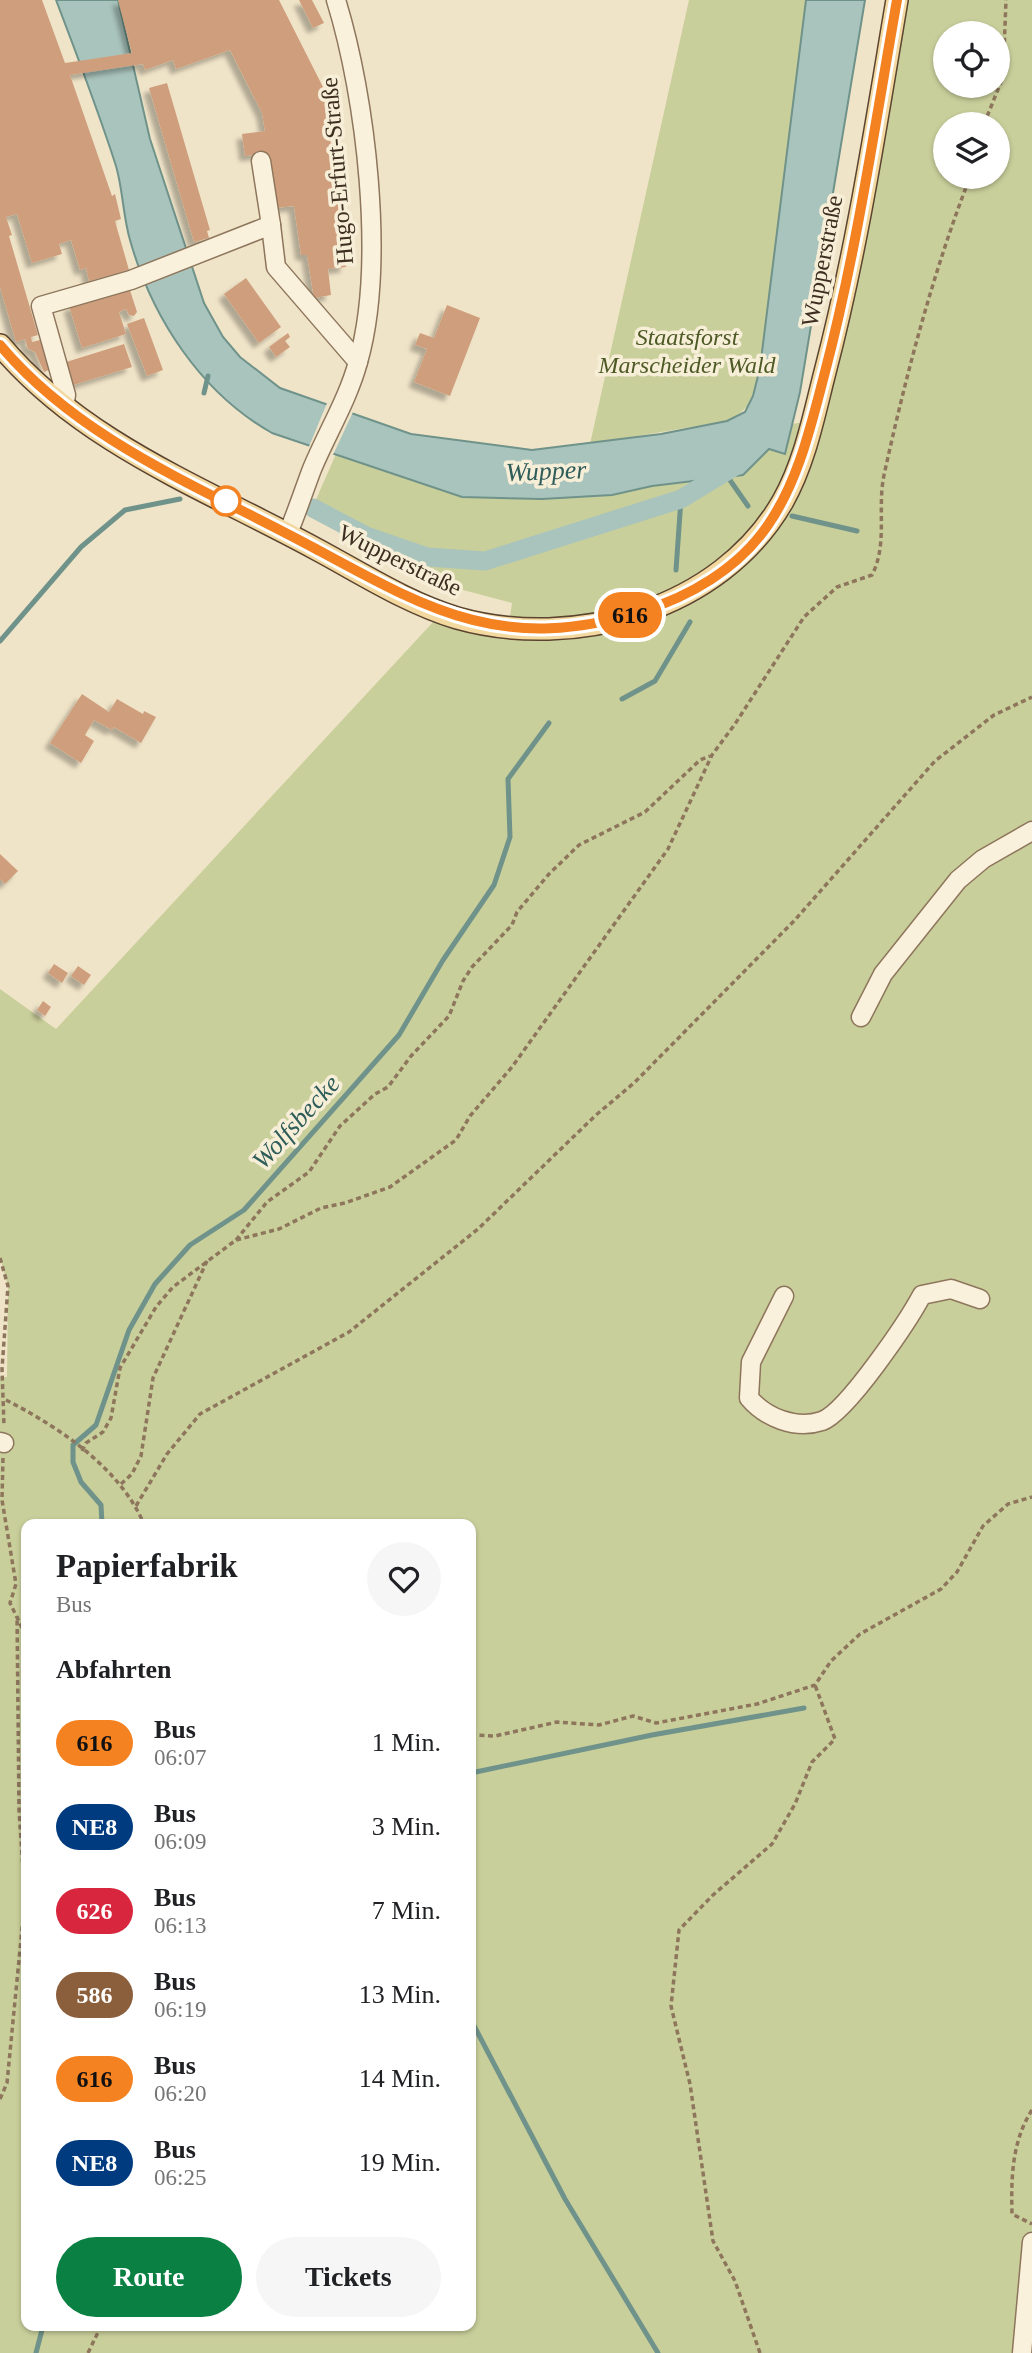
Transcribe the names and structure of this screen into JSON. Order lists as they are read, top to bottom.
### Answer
{
  "streets": {
    "main road": ["Wupperstraße"],
    "street": ["Hugo-Erfurt-Straße"]
  },
  "crossings": [
    ["Hugo-Erfurt-Straße", "Wupperstraße"]
  ],
  "water": ["Wupper", "Wolfsbecke"],
  "parks": ["Staatsforst Marscheider Wald"],
  "lines": ["bus line 616"],
  "page": {
    "on_map": "616",
    "heading": [
      ["Papierfabrik", "Bus"],
      "Abfahrten"
    ],
    "list": [
      {
        "mark": "616",
        "name": "Bus",
        "note": "06:07",
        "value": "1 Min."
      },
      {
        "mark": "NE8",
        "name": "Bus",
        "note": "06:09",
        "value": "3 Min."
      },
      {
        "mark": "626",
        "name": "Bus",
        "note": "06:13",
        "value": "7 Min."
      },
      {
        "mark": "586",
        "name": "Bus",
        "note": "06:19",
        "value": "13 Min."
      },
      {
        "mark": "616",
        "name": "Bus",
        "note": "06:20",
        "value": "14 Min."
      },
      {
        "mark": "NE8",
        "name": "Bus",
        "note": "06:25",
        "value": "19 Min."
      }
    ],
    "buttons": ["Route", "Tickets"]
  }
}
